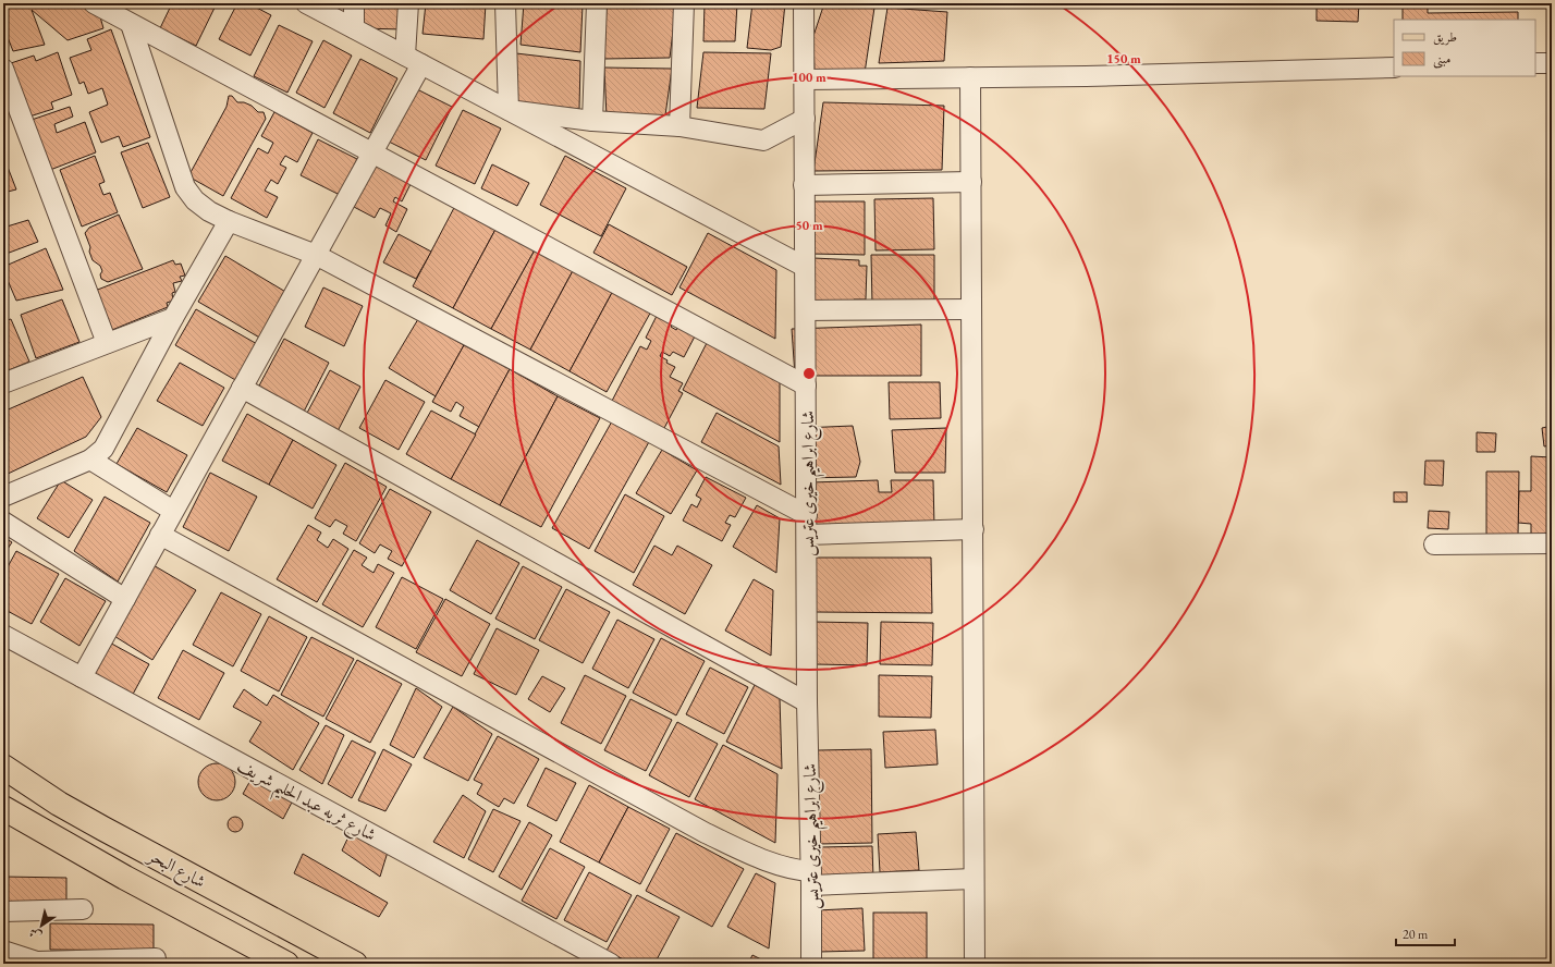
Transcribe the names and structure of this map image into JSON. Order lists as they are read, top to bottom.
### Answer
{
  "streets": {
    "main road": ["شارع البحر"],
    "street": ["شارع ابراهيم خيرى عتريس", "شارع ثريه عبد الحليم شريف"]
  },
  "legend": ["طريق", "مبنى"],
  "scale_bar": "20 m",
  "north": "bottom left",
  "rings": ["150 m", "100 m", "50 m"]
}
